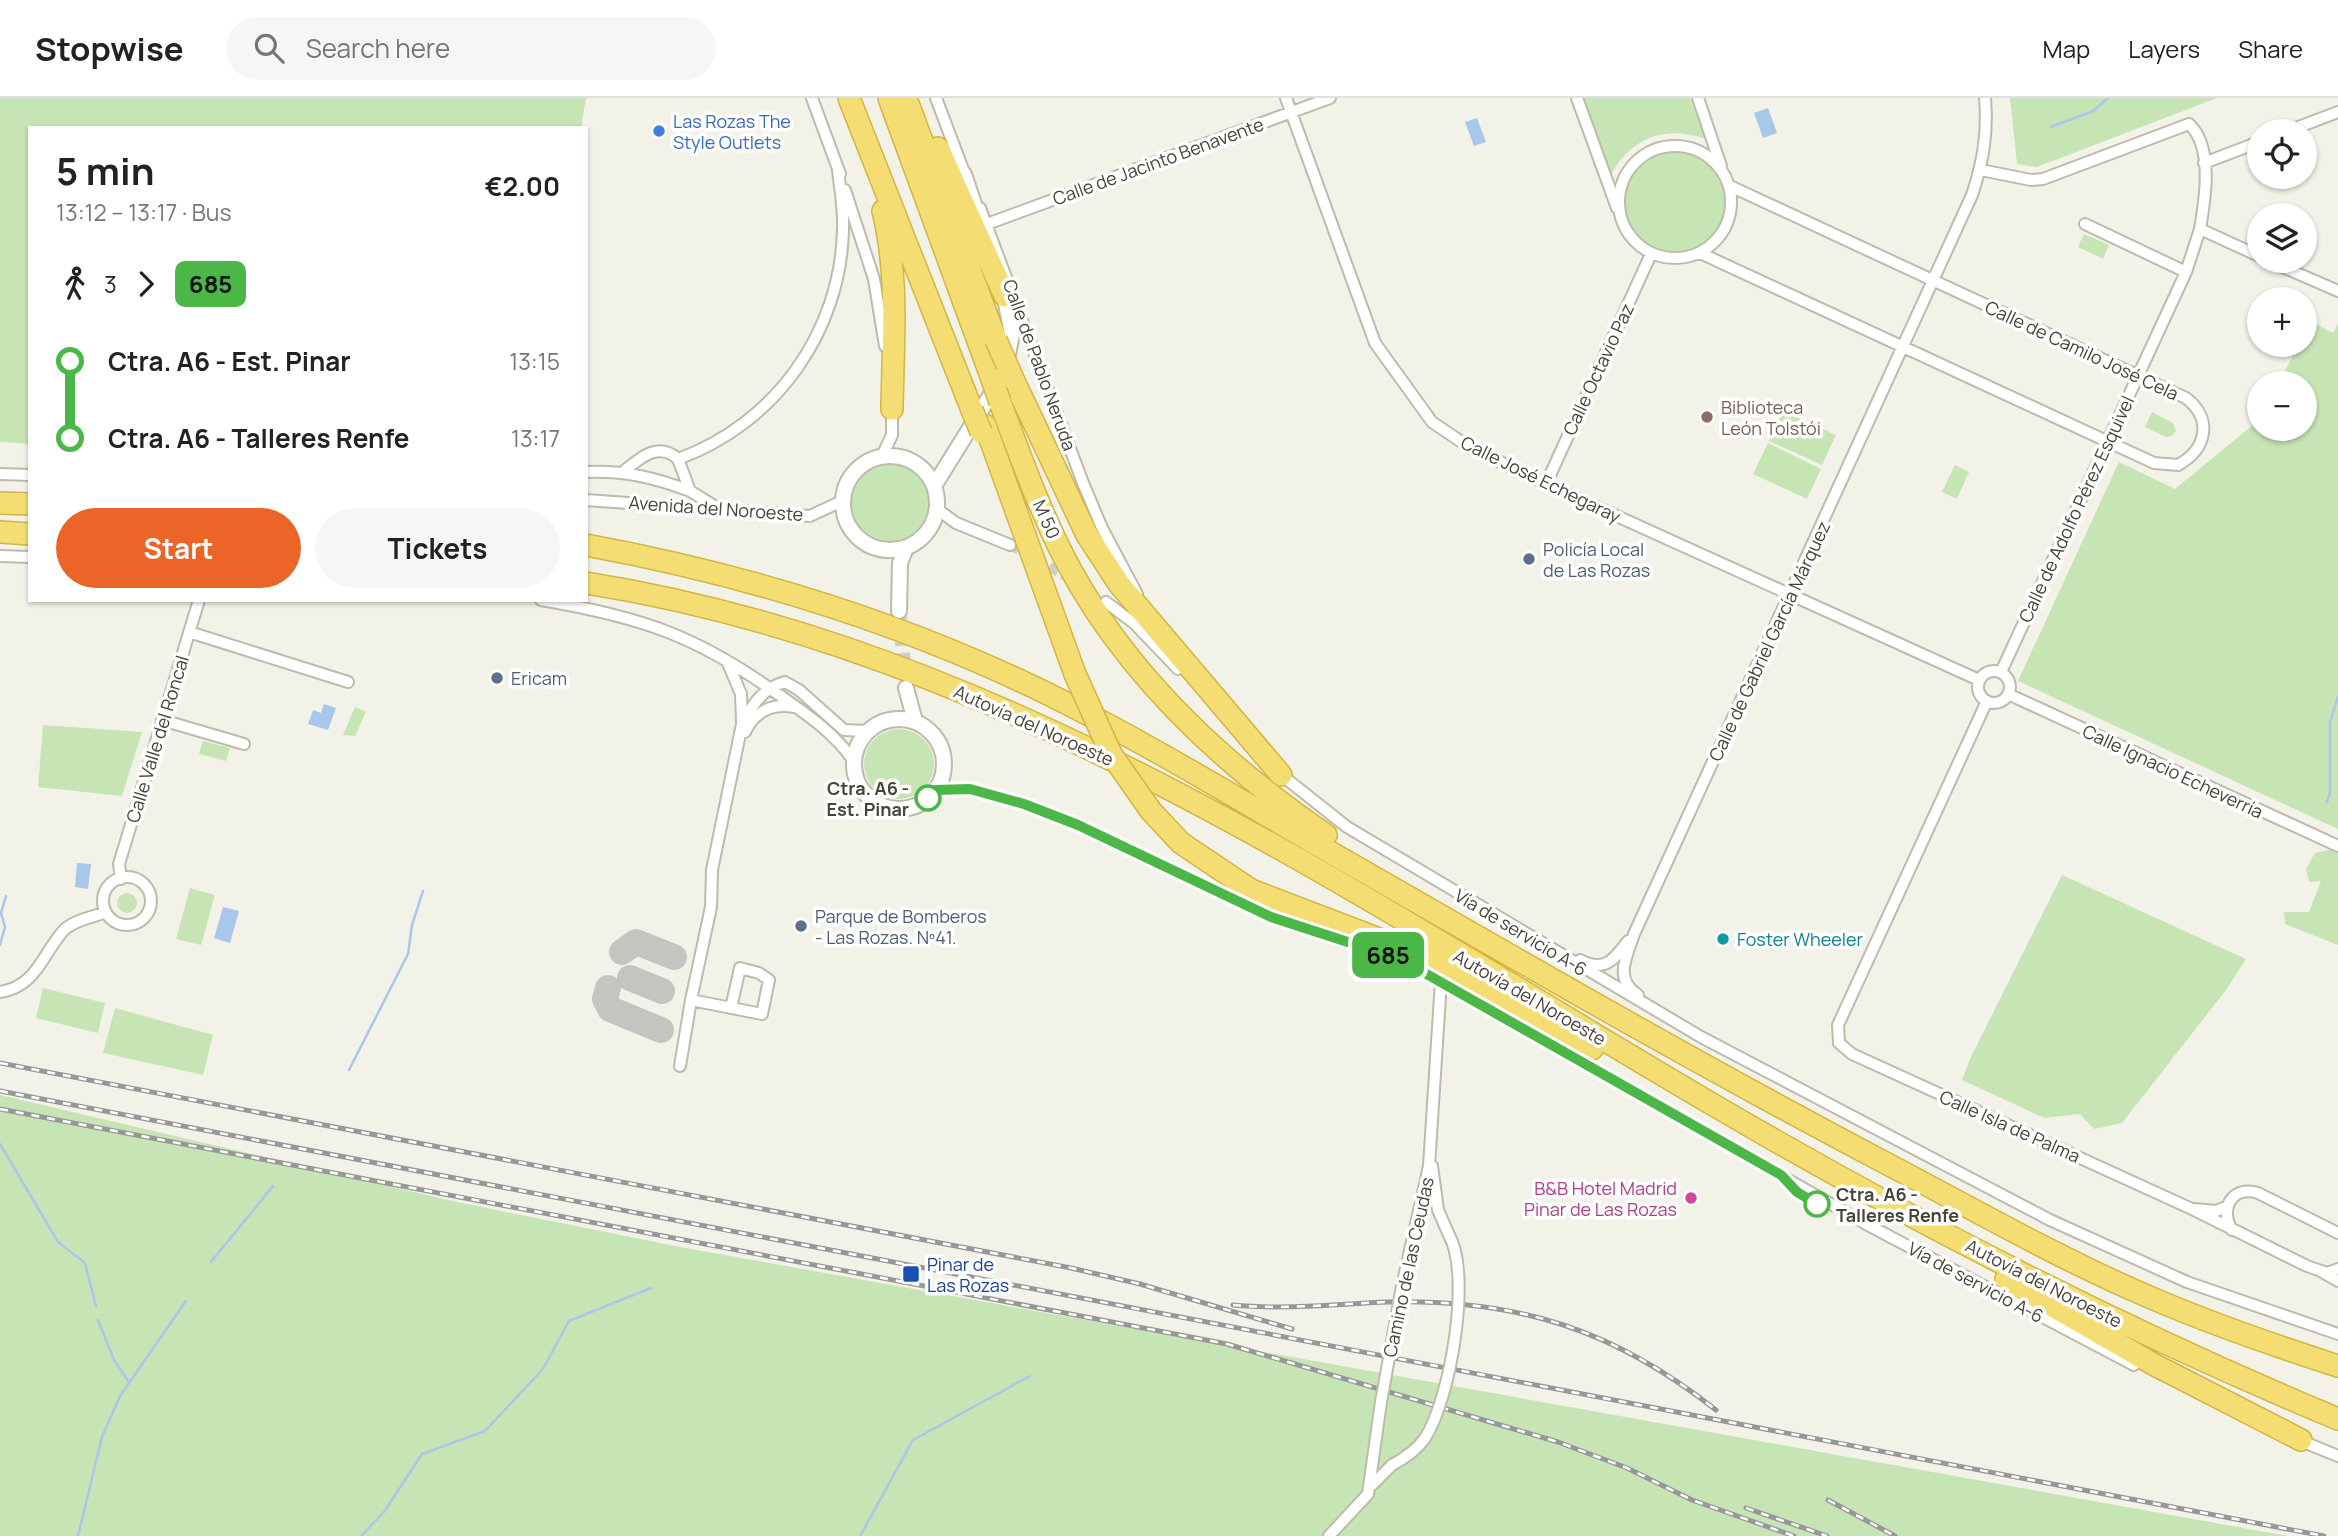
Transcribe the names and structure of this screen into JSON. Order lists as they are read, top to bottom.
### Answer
{
  "streets": {
    "highway": ["M 50", "Autovía del Noroeste"],
    "street": [
      "Calle de Jacinto Benavente",
      "Calle de Camilo José Cela",
      "Calle de Pablo Neruda",
      "Calle Octavio Paz",
      "Calle José Echegaray",
      "Avenida del Noroeste",
      "Calle de Adolfo Pérez Esquivel",
      "Calle de Gabriel García Márquez",
      "Calle Valle del Roncal",
      "Calle Ignacio Echeverría",
      "Vía de servicio A-6",
      "Calle Isla de Palma",
      "Camino de las Ceudas"
    ]
  },
  "crossings": [
    ["Calle de Jacinto Benavente", "Calle de Pablo Neruda"],
    ["Calle de Jacinto Benavente", "Calle José Echegaray"],
    ["Calle de Camilo José Cela", "Calle Octavio Paz"],
    ["Calle de Camilo José Cela", "Calle de Adolfo Pérez Esquivel"],
    ["Calle de Camilo José Cela", "Calle de Gabriel García Márquez"],
    ["Calle Octavio Paz", "Calle José Echegaray"],
    ["Calle José Echegaray", "Calle de Adolfo Pérez Esquivel"],
    ["Calle José Echegaray", "Calle de Gabriel García Márquez"],
    ["Calle José Echegaray", "Calle Ignacio Echeverría"],
    ["Calle José Echegaray", "Calle Isla de Palma"],
    ["Calle de Adolfo Pérez Esquivel", "Calle de Gabriel García Márquez"],
    ["Calle de Adolfo Pérez Esquivel", "Calle Ignacio Echeverría"],
    ["Calle de Adolfo Pérez Esquivel", "Calle Isla de Palma"],
    ["M 50", "Autovía del Noroeste"],
    ["Calle de Gabriel García Márquez", "Vía de servicio A-6"],
    ["Calle Ignacio Echeverría", "Calle Isla de Palma"],
    ["Vía de servicio A-6", "Camino de las Ceudas"]
  ],
  "places": {
    "other": [
      "Las Rozas The Style Outlets",
      "Biblioteca León Tolstói",
      "Policía Local de Las Rozas",
      "Ericam",
      "Ctra. A6 - Est. Pinar",
      "Parque de Bomberos - Las Rozas. Nº41.",
      "Foster Wheeler",
      "B&B Hotel Madrid Pinar de Las Rozas",
      "Ctra. A6 - Talleres Renfe"
    ],
    "transit": ["Pinar de Las Rozas"]
  },
  "lines": ["bus line 685"],
  "page": {
    "header": "Stopwise",
    "search": "Search here",
    "nav": ["Map", "Layers", "Share"],
    "on_map": "685",
    "map_buttons": ["+", "−"],
    "heading": ["5 min", "13:12 – 13:17 · Bus", "€2.00"],
    "legs": ["3", "685"],
    "list": [
      {
        "name": "Ctra. A6 - Est. Pinar",
        "value": "13:15"
      },
      {
        "name": "Ctra. A6 - Talleres Renfe",
        "value": "13:17"
      }
    ],
    "buttons": ["Start", "Tickets"]
  }
}
